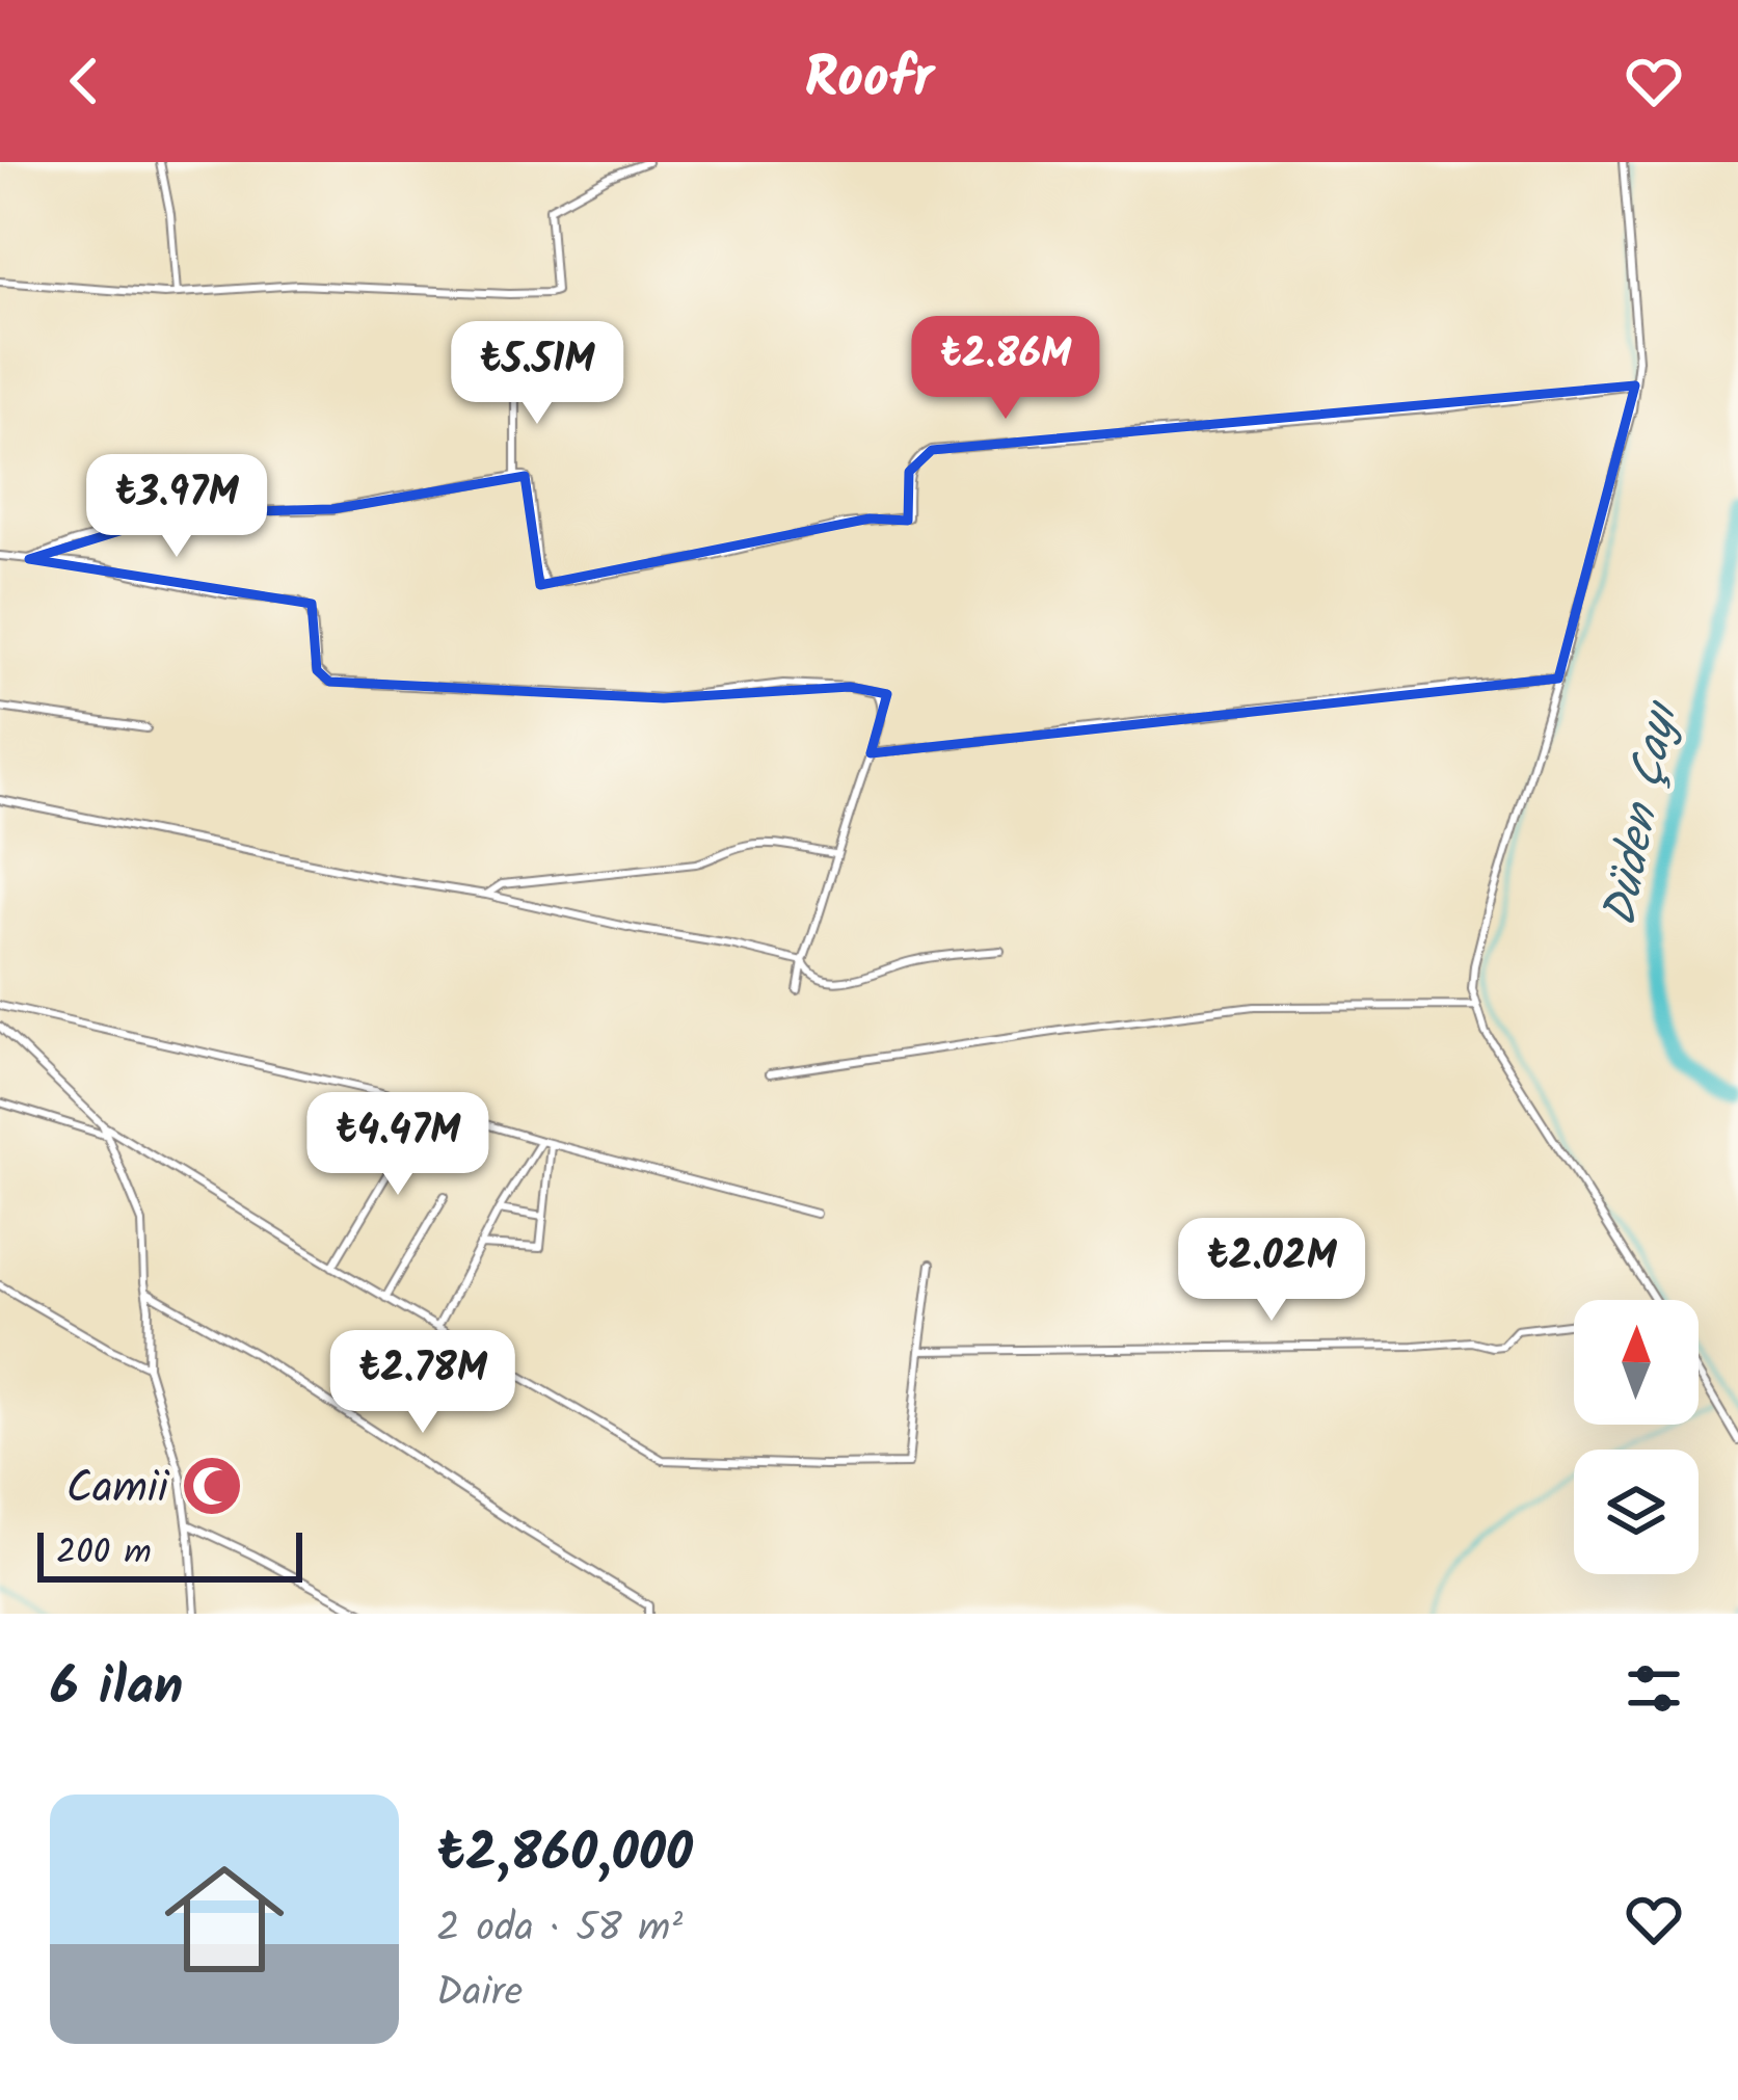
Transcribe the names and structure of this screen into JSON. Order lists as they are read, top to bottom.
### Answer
{
  "water": ["Düden Çayı"],
  "places": {
    "mosque": ["Camii"]
  },
  "scale_bar": "200 m",
  "north": "top",
  "page": {
    "header": "Roofr",
    "price": [
      "₺2.86M",
      "₺5.51M",
      "₺3.97M",
      "₺4.47M",
      "₺2.02M",
      "₺2.78M"
    ],
    "scale": "200 m",
    "heading": "6 ilan",
    "list": [
      {
        "name": "₺2,860,000",
        "note": "2 oda · 58 m² · Daire"
      }
    ]
  }
}
